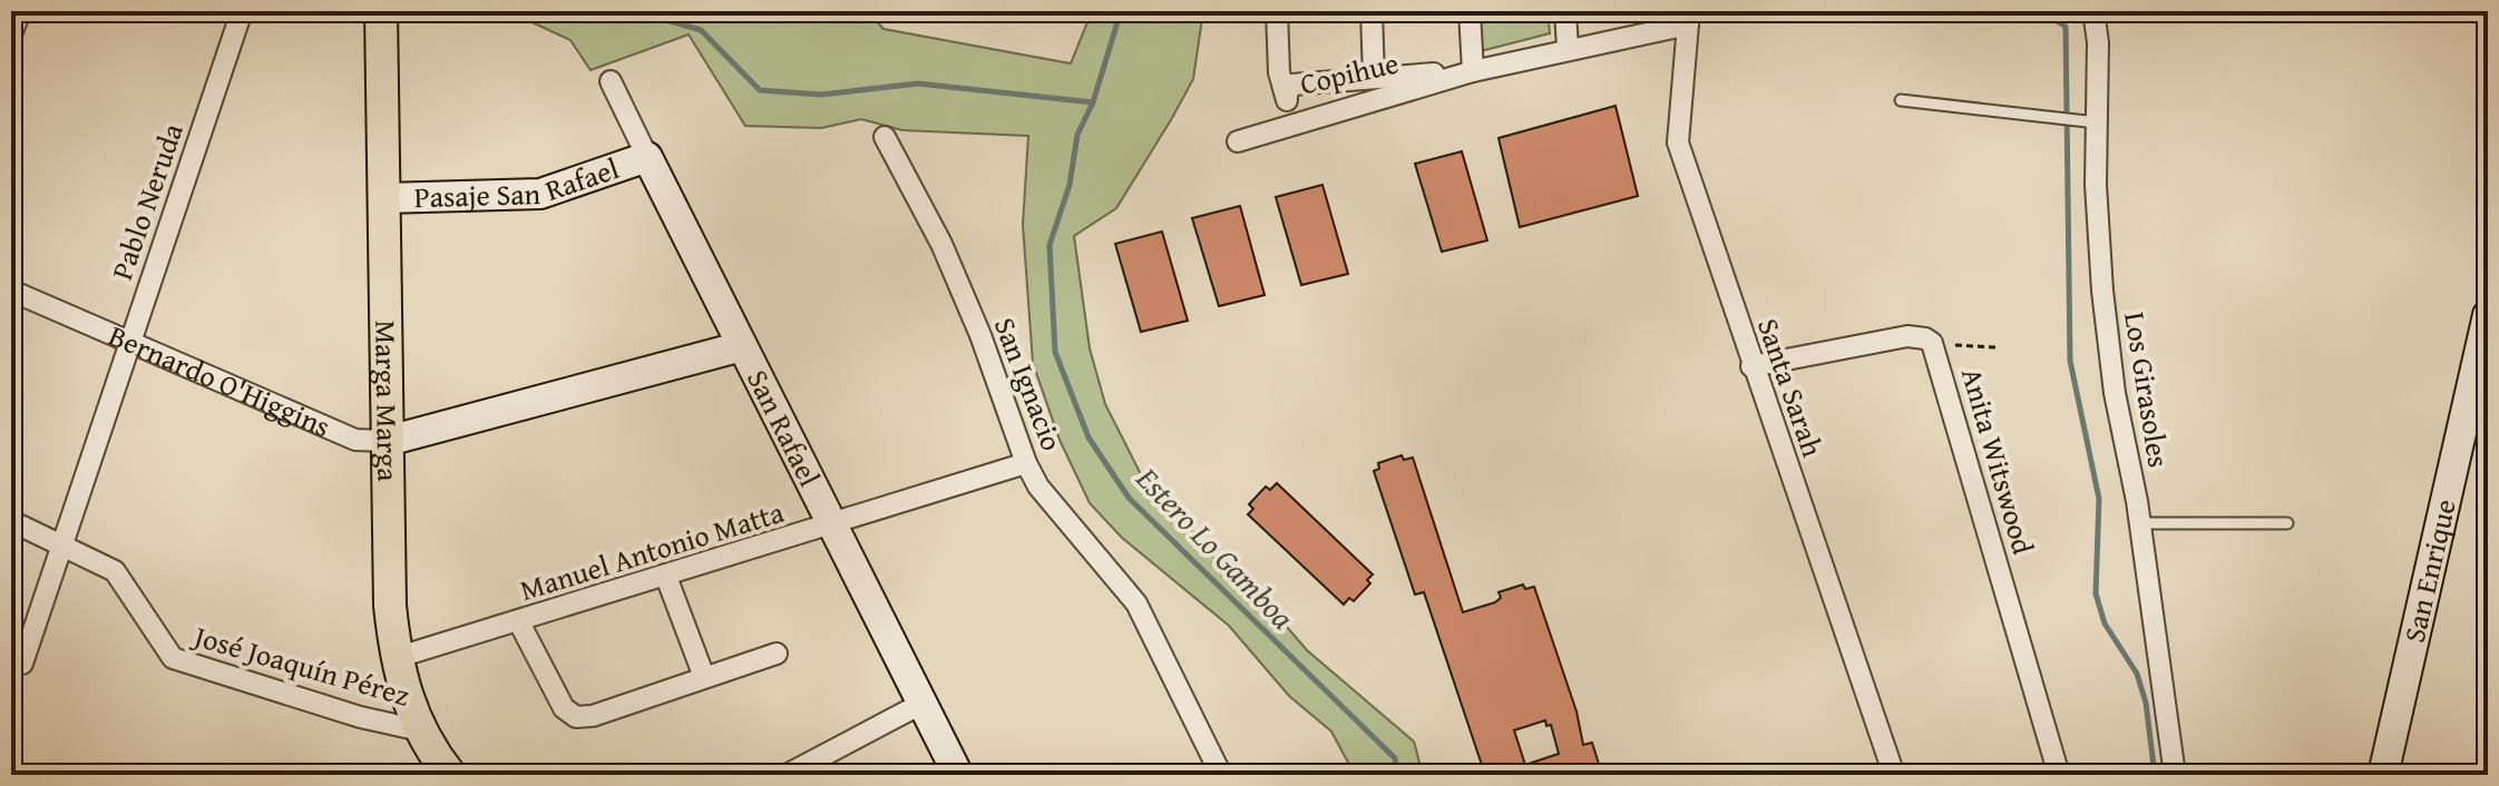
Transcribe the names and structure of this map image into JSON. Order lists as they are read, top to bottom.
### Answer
{
  "streets": {
    "main road": ["Marga Marga"],
    "street": [
      "Copihue",
      "Pasaje San Rafael",
      "Pablo Neruda",
      "Bernardo O'Higgins",
      "San Ignacio",
      "Santa Sarah",
      "Los Girasoles",
      "San Rafael",
      "Anita Witswood",
      "Manuel Antonio Matta",
      "San Enrique",
      "José Joaquín Pérez"
    ]
  },
  "crossings": [
    ["Copihue", "Santa Sarah"],
    ["Pasaje San Rafael", "Marga Marga"],
    ["Pasaje San Rafael", "San Rafael"],
    ["Pablo Neruda", "Bernardo O'Higgins"],
    ["Pablo Neruda", "José Joaquín Pérez"],
    ["Bernardo O'Higgins", "Marga Marga"],
    ["Bernardo O'Higgins", "San Rafael"],
    ["San Ignacio", "Manuel Antonio Matta"],
    ["Santa Sarah", "Anita Witswood"],
    ["Marga Marga", "Manuel Antonio Matta"],
    ["Marga Marga", "José Joaquín Pérez"],
    ["San Rafael", "Manuel Antonio Matta"]
  ],
  "water": ["Estero Lo Gamboa"]
}
